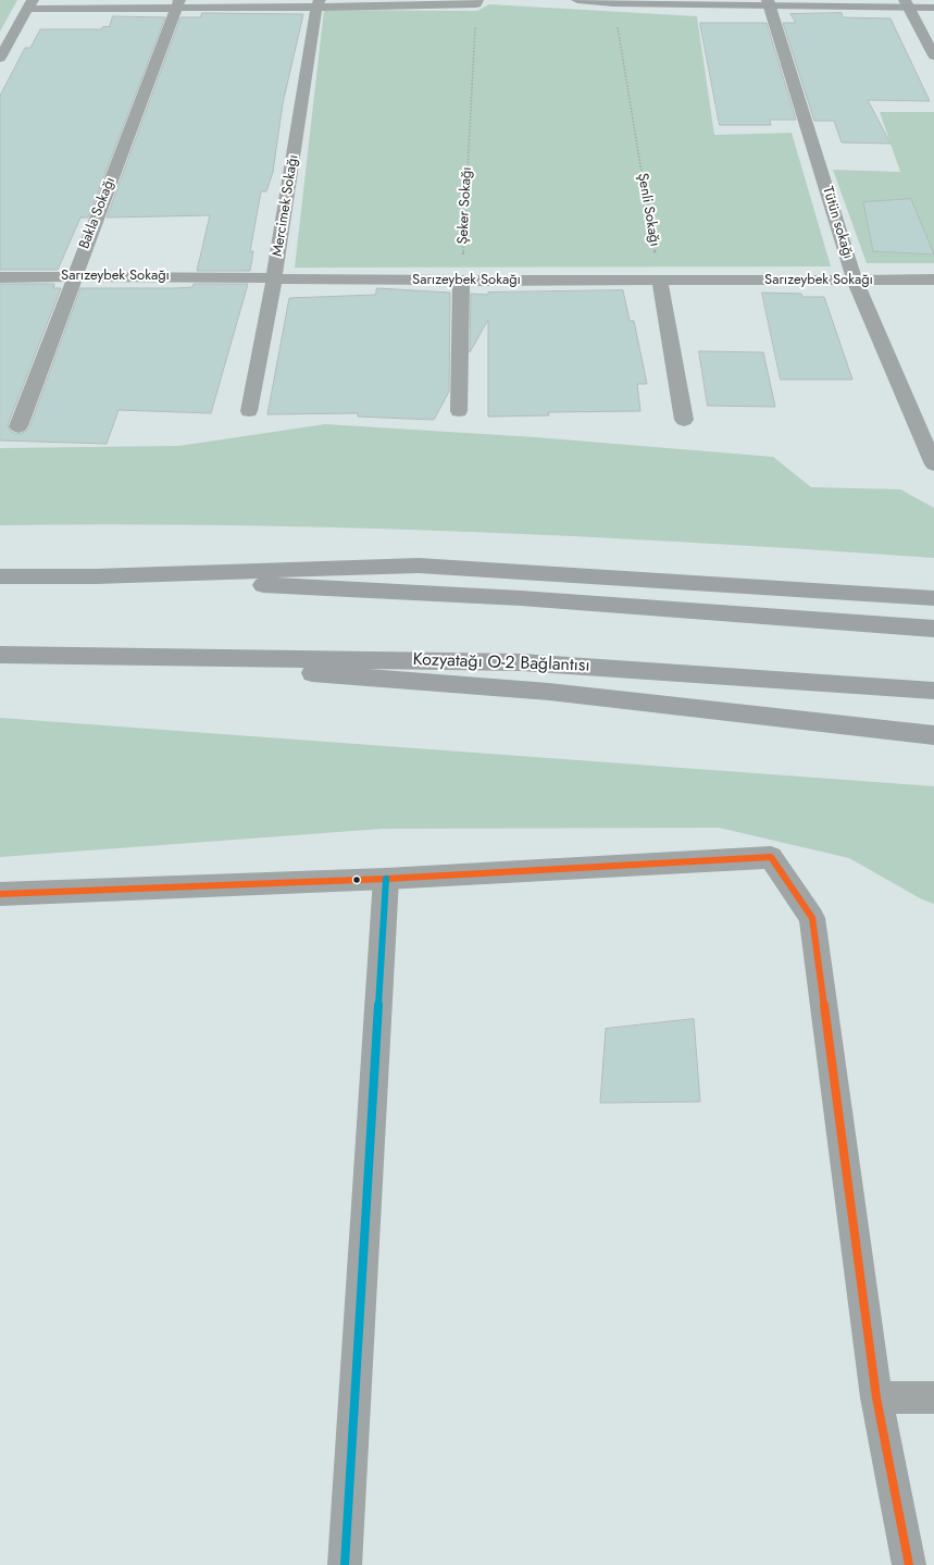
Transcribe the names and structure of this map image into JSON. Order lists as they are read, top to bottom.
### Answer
{
  "streets": {
    "highway": ["Kozyatağı O-2 Bağlantısı"],
    "street": [
      "Mercimek Sokağı",
      "Bakla Sokağı",
      "Tütün sokağı",
      "Sarızeybek Sokağı"
    ],
    "path": ["Şeker Sokağı", "Şenli Sokağı"]
  },
  "crossings": [
    ["Mercimek Sokağı", "Sarızeybek Sokağı"],
    ["Şeker Sokağı", "Sarızeybek Sokağı"],
    ["Şenli Sokağı", "Sarızeybek Sokağı"],
    ["Bakla Sokağı", "Sarızeybek Sokağı"],
    ["Tütün sokağı", "Sarızeybek Sokağı"]
  ]
}
